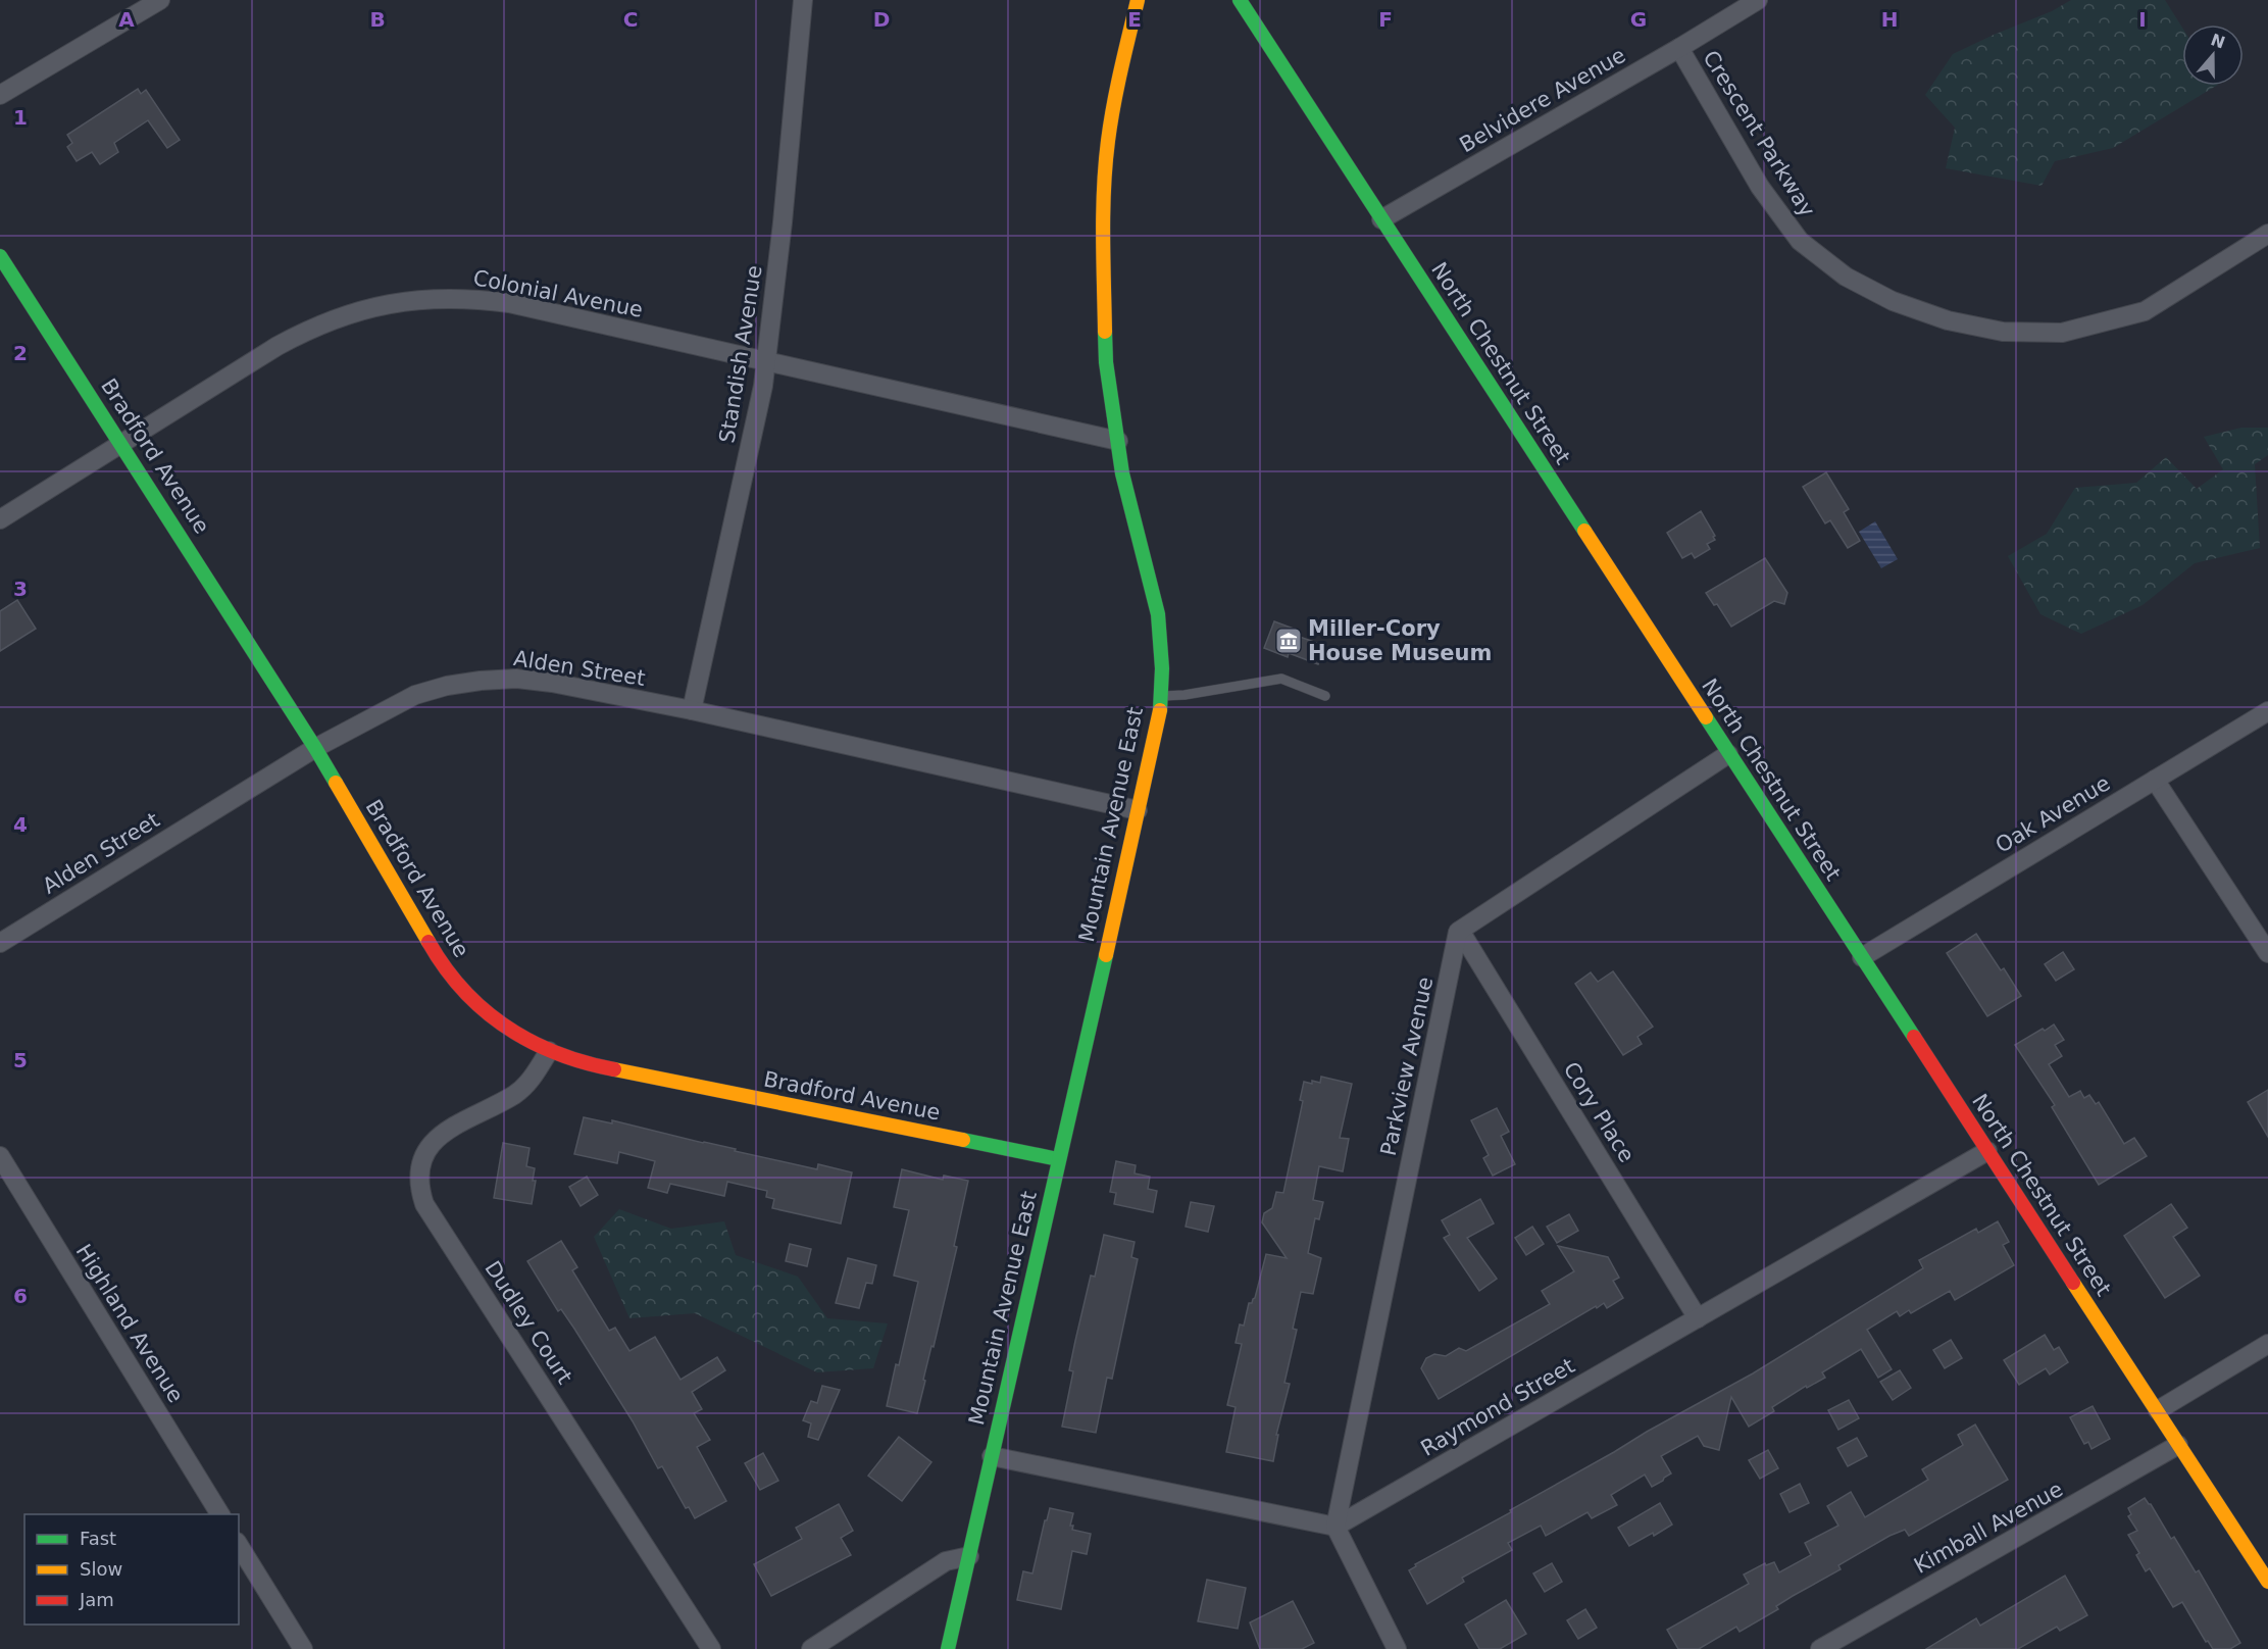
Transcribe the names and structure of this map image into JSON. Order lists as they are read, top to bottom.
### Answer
{
  "streets": {
    "street": [
      "Belvidere Avenue",
      "Crescent Parkway",
      "Colonial Avenue",
      "Standish Avenue",
      "North Chestnut Street",
      "Bradford Avenue",
      "Alden Street",
      "Oak Avenue",
      "Mountain Avenue East",
      "Parkview Avenue",
      "Cory Place",
      "Dudley Court",
      "Highland Avenue",
      "Raymond Street",
      "Kimball Avenue"
    ]
  },
  "crossings": [
    ["Belvidere Avenue", "Crescent Parkway"],
    ["Belvidere Avenue", "North Chestnut Street"],
    ["Colonial Avenue", "Standish Avenue"],
    ["Colonial Avenue", "Bradford Avenue"],
    ["Colonial Avenue", "Mountain Avenue East"],
    ["Standish Avenue", "Alden Street"],
    ["North Chestnut Street", "Oak Avenue"],
    ["North Chestnut Street", "Raymond Street"],
    ["North Chestnut Street", "Kimball Avenue"],
    ["Bradford Avenue", "Alden Street"],
    ["Bradford Avenue", "Mountain Avenue East"],
    ["Bradford Avenue", "Dudley Court"],
    ["Alden Street", "Mountain Avenue East"],
    ["Parkview Avenue", "Cory Place"],
    ["Parkview Avenue", "Raymond Street"],
    ["Cory Place", "Raymond Street"]
  ],
  "places": {
    "museum": ["Miller-Cory House Museum"]
  },
  "legend": ["Fast", "Slow", "Jam"],
  "north": "top",
  "grid": {
    "columns": [
      "A",
      "B",
      "C",
      "D",
      "E",
      "F",
      "G",
      "H",
      "I"
    ],
    "rows": [
      "1",
      "2",
      "3",
      "4",
      "5",
      "6"
    ]
  }
}
